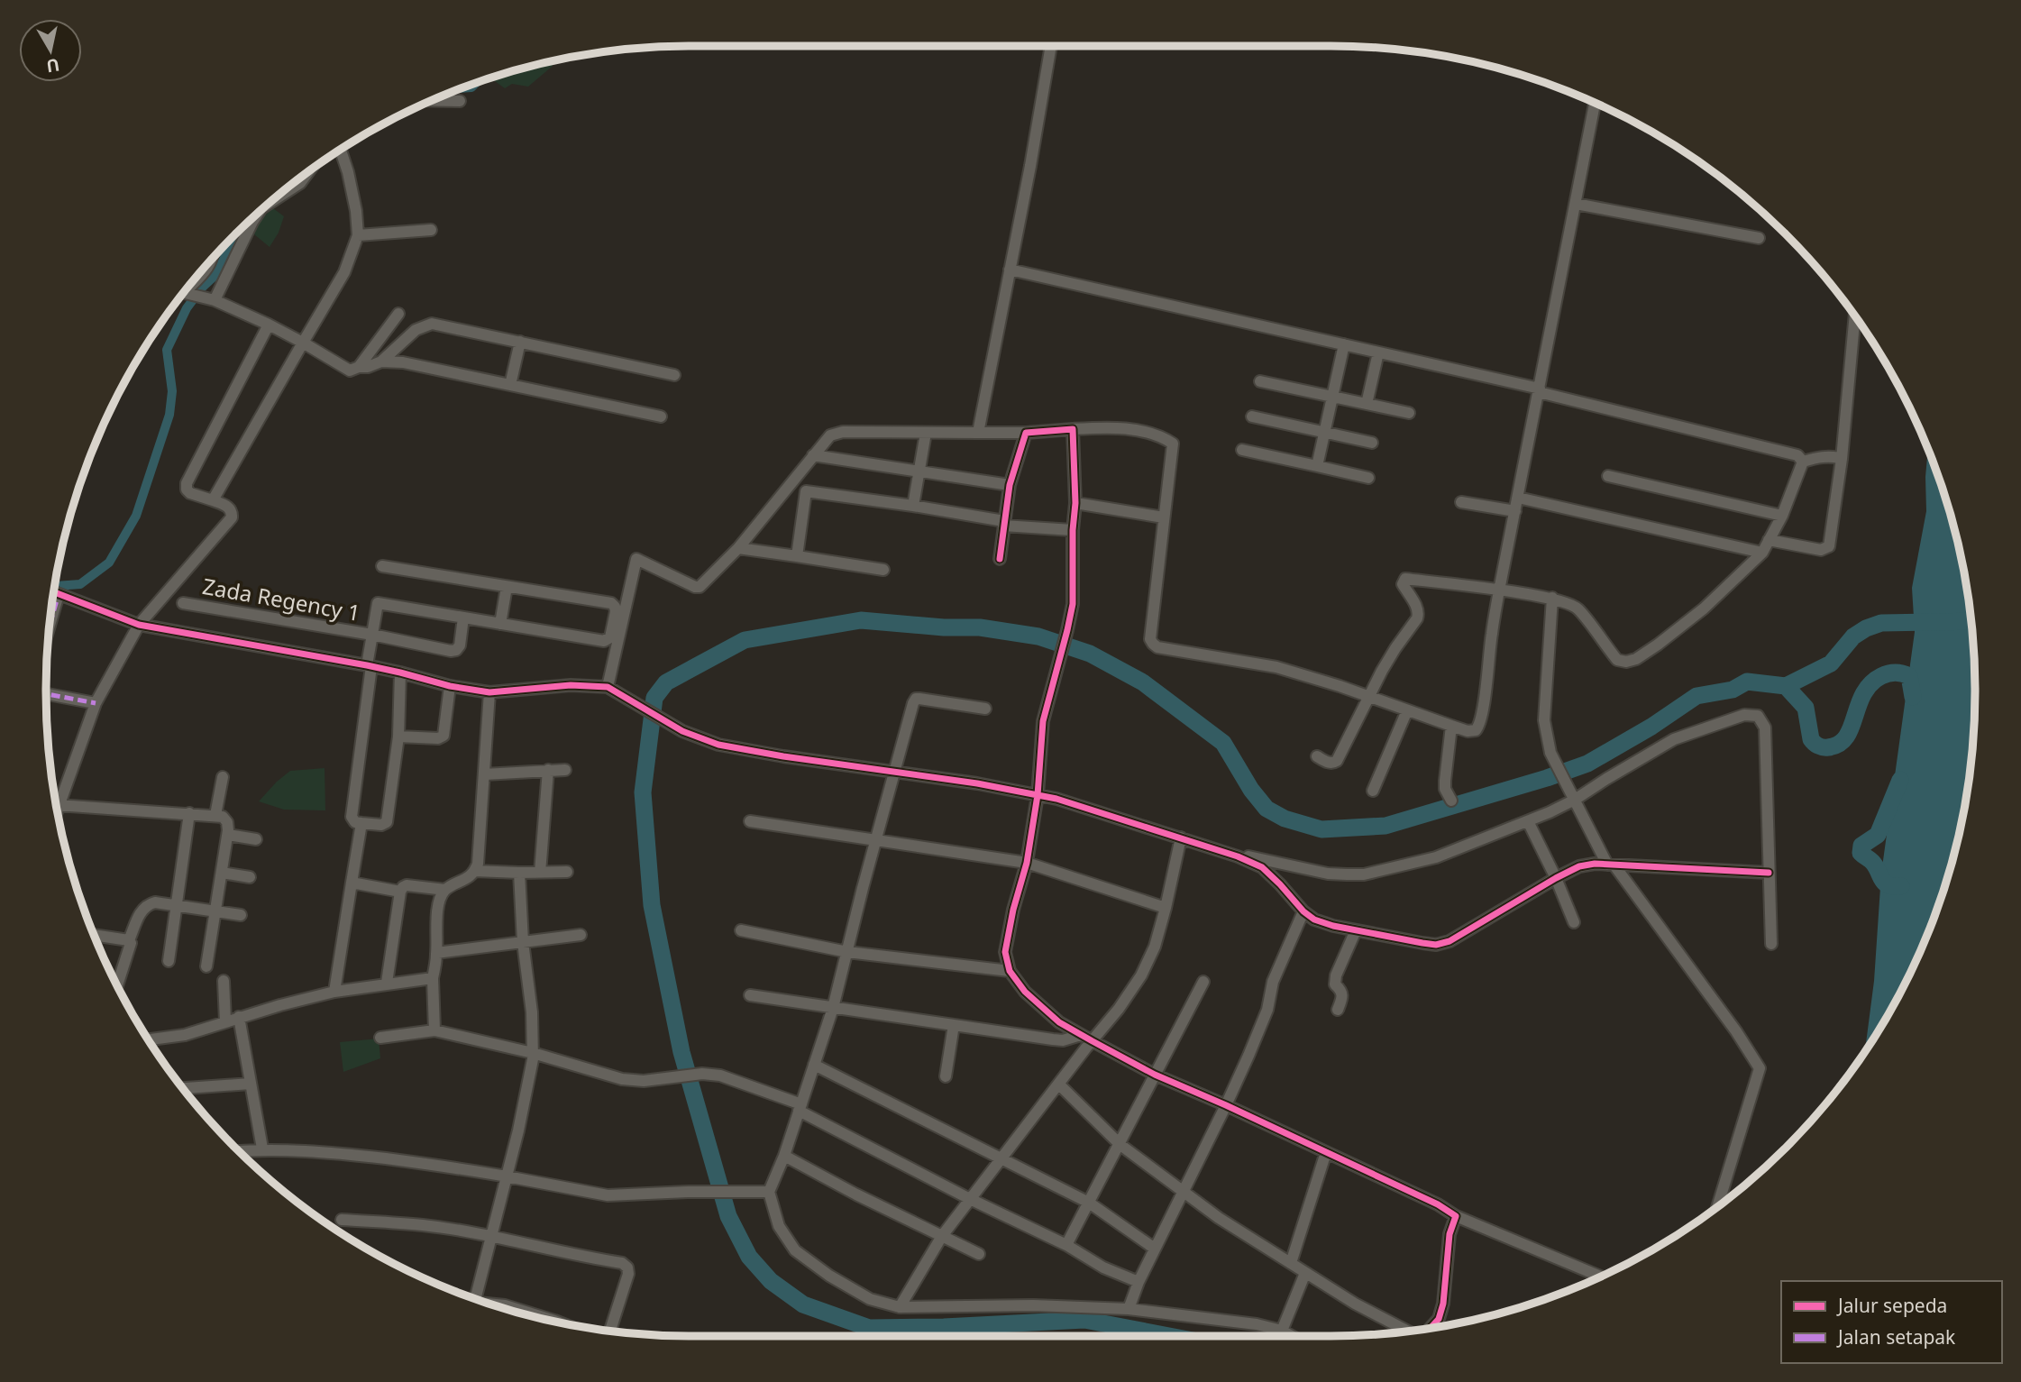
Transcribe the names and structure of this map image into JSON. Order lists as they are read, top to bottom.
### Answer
{
  "streets": {
    "street": ["Zada Regency 1"]
  },
  "legend": ["Jalur sepeda", "Jalan setapak"],
  "north": "bottom"
}
